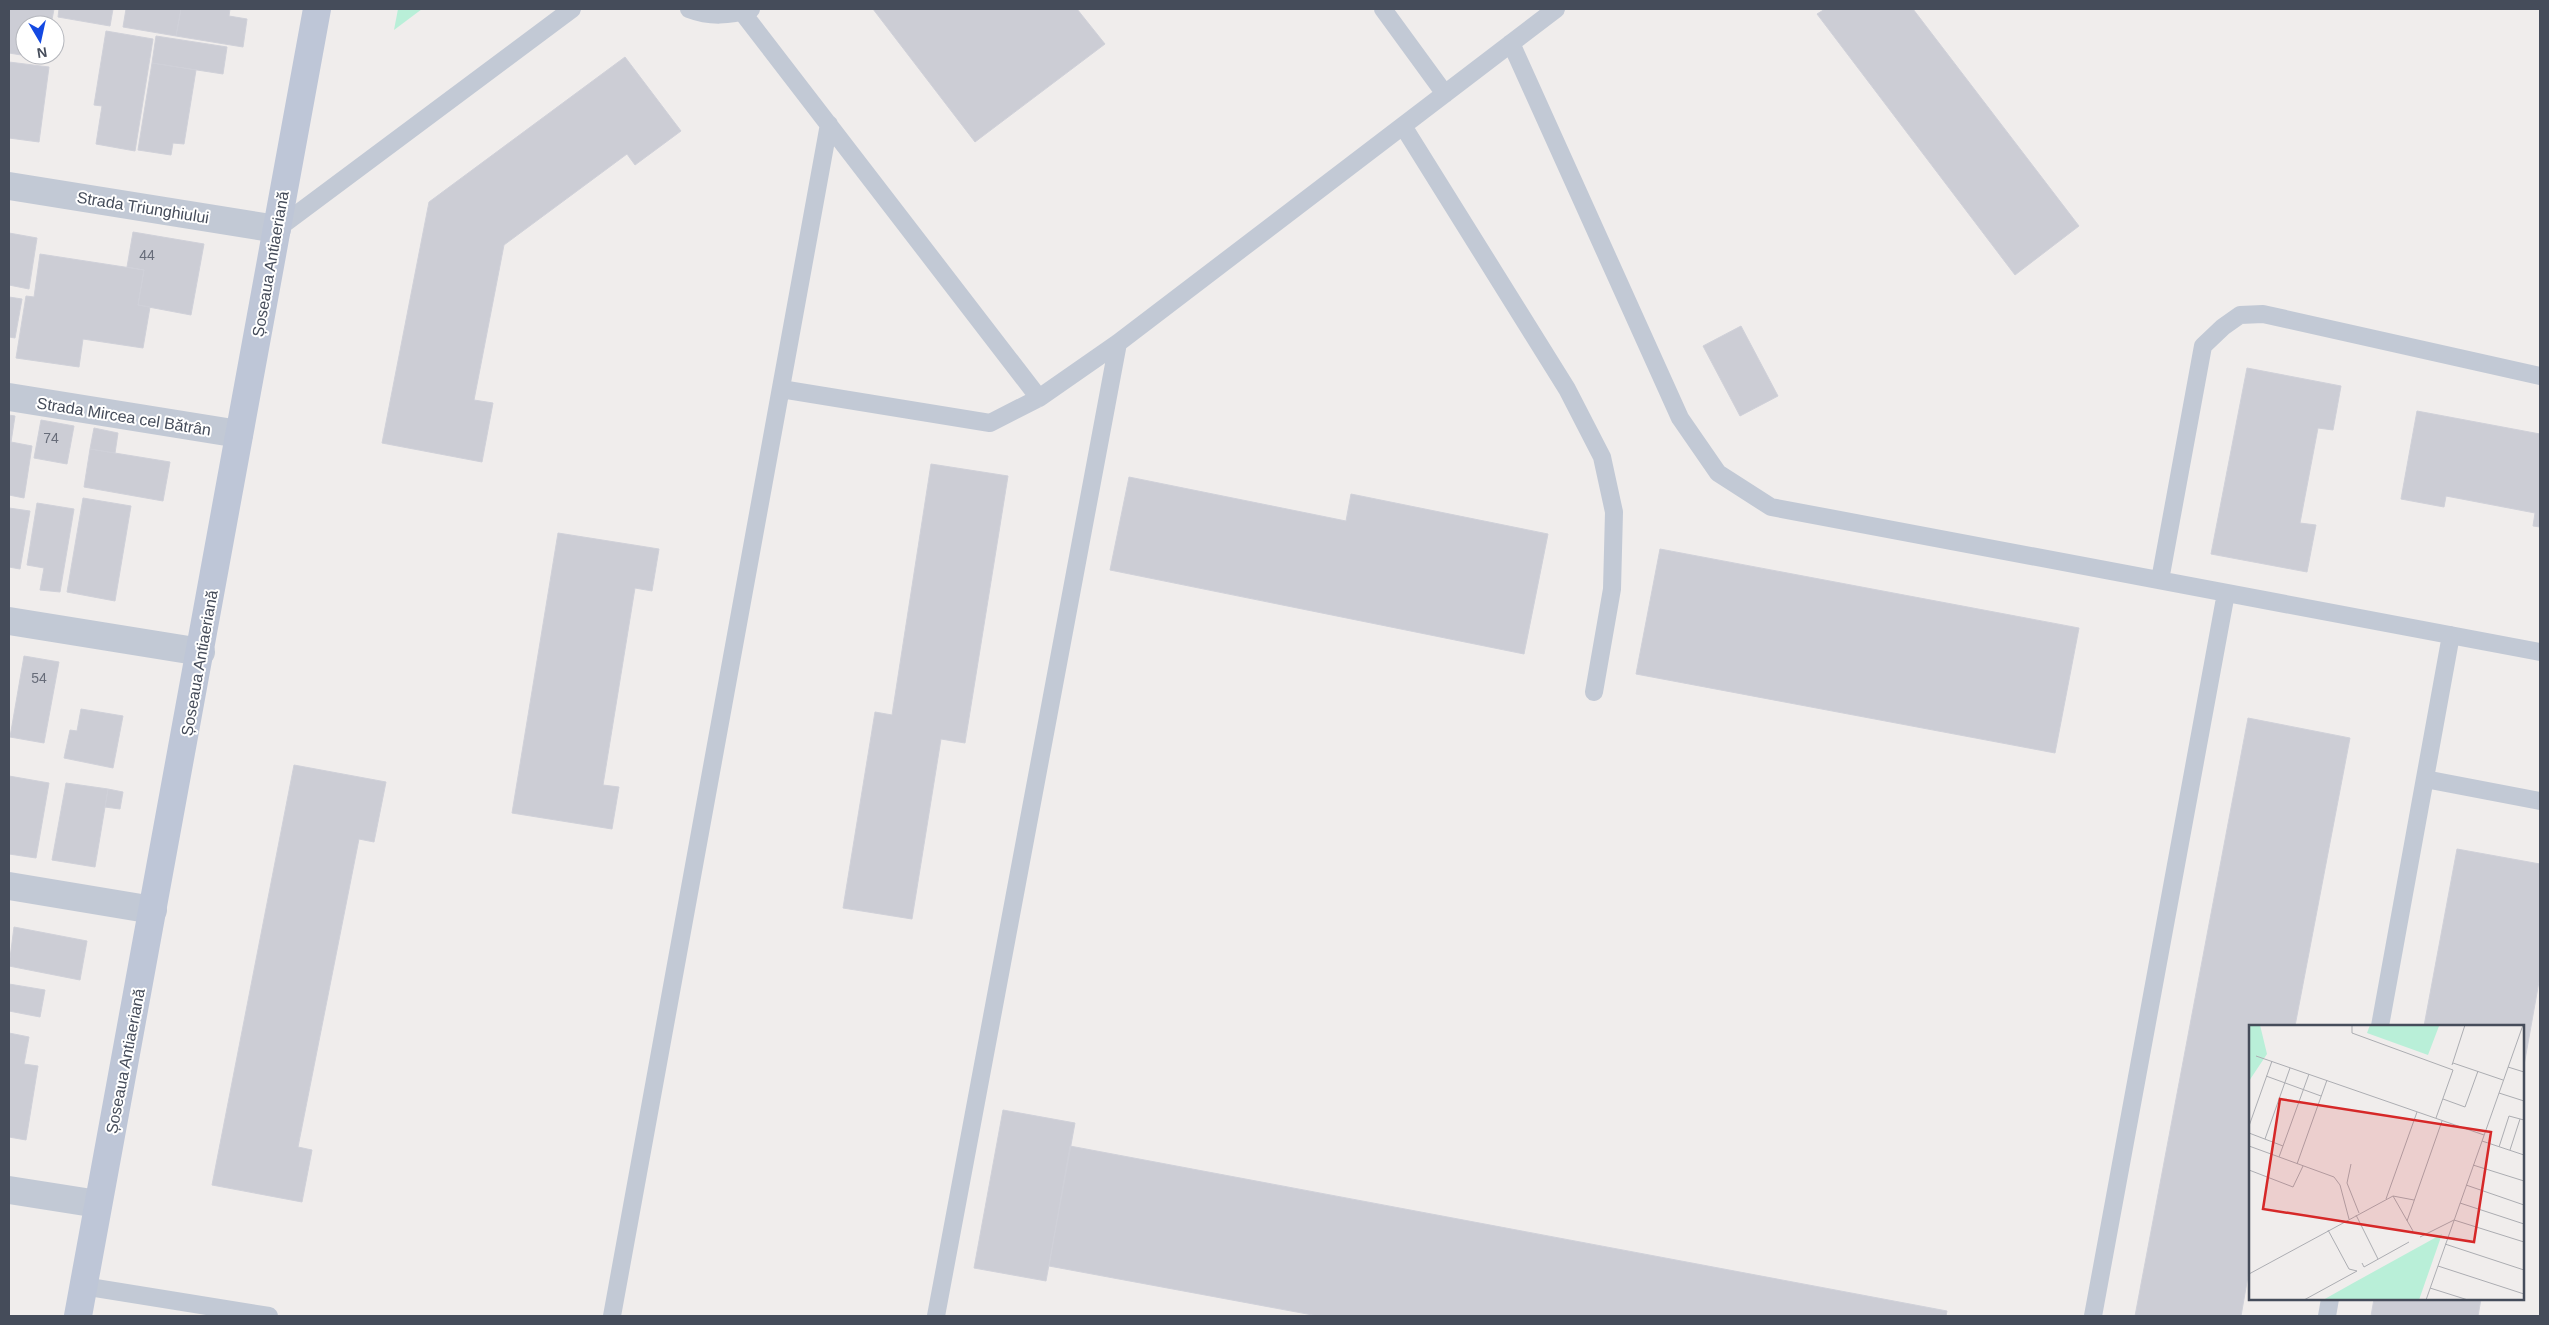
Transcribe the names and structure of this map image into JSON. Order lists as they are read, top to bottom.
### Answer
{
  "streets": {
    "main road": ["Șoseaua Antiaeriană"],
    "street": ["Strada Triunghiului", "Strada Mircea cel Bătrân"]
  },
  "crossings": [
    ["Strada Triunghiului", "Șoseaua Antiaeriană"],
    ["Șoseaua Antiaeriană", "Strada Mircea cel Bătrân"]
  ],
  "house_numbers": ["44", "74", "54"],
  "north": "bottom"
}
